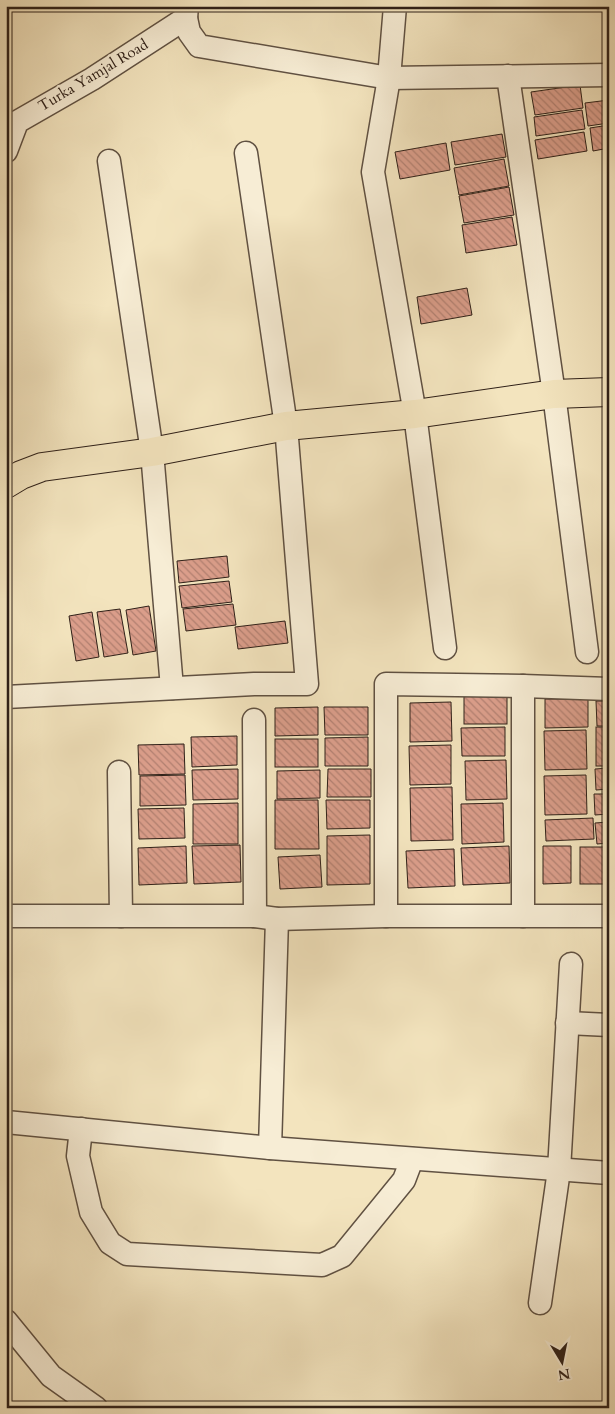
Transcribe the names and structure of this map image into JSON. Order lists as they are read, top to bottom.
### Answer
{
  "streets": {
    "street": ["Turka Yamjal Road"]
  },
  "north": "bottom"
}
